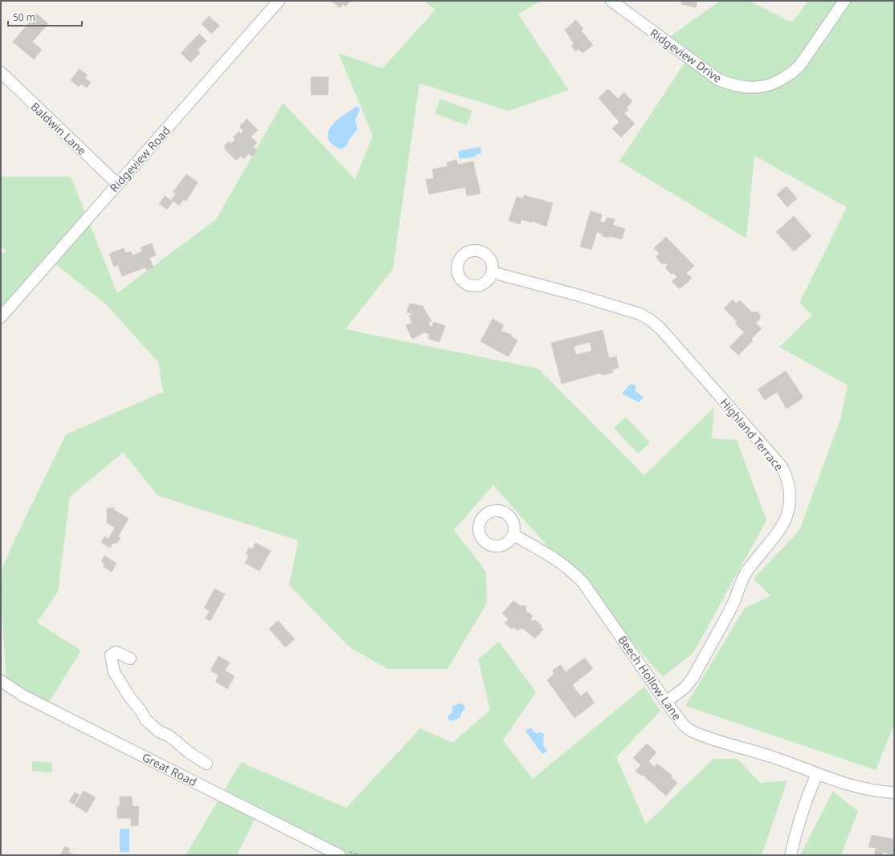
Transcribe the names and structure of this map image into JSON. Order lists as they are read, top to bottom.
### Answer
{
  "streets": {
    "street": [
      "Ridgeview Drive",
      "Baldwin Lane",
      "Ridgeview Road",
      "Highland Terrace",
      "Beech Hollow Lane",
      "Great Road"
    ]
  },
  "crossings": [
    ["Baldwin Lane", "Ridgeview Road"],
    ["Highland Terrace", "Beech Hollow Lane"]
  ],
  "scale_bar": "50 m"
}
